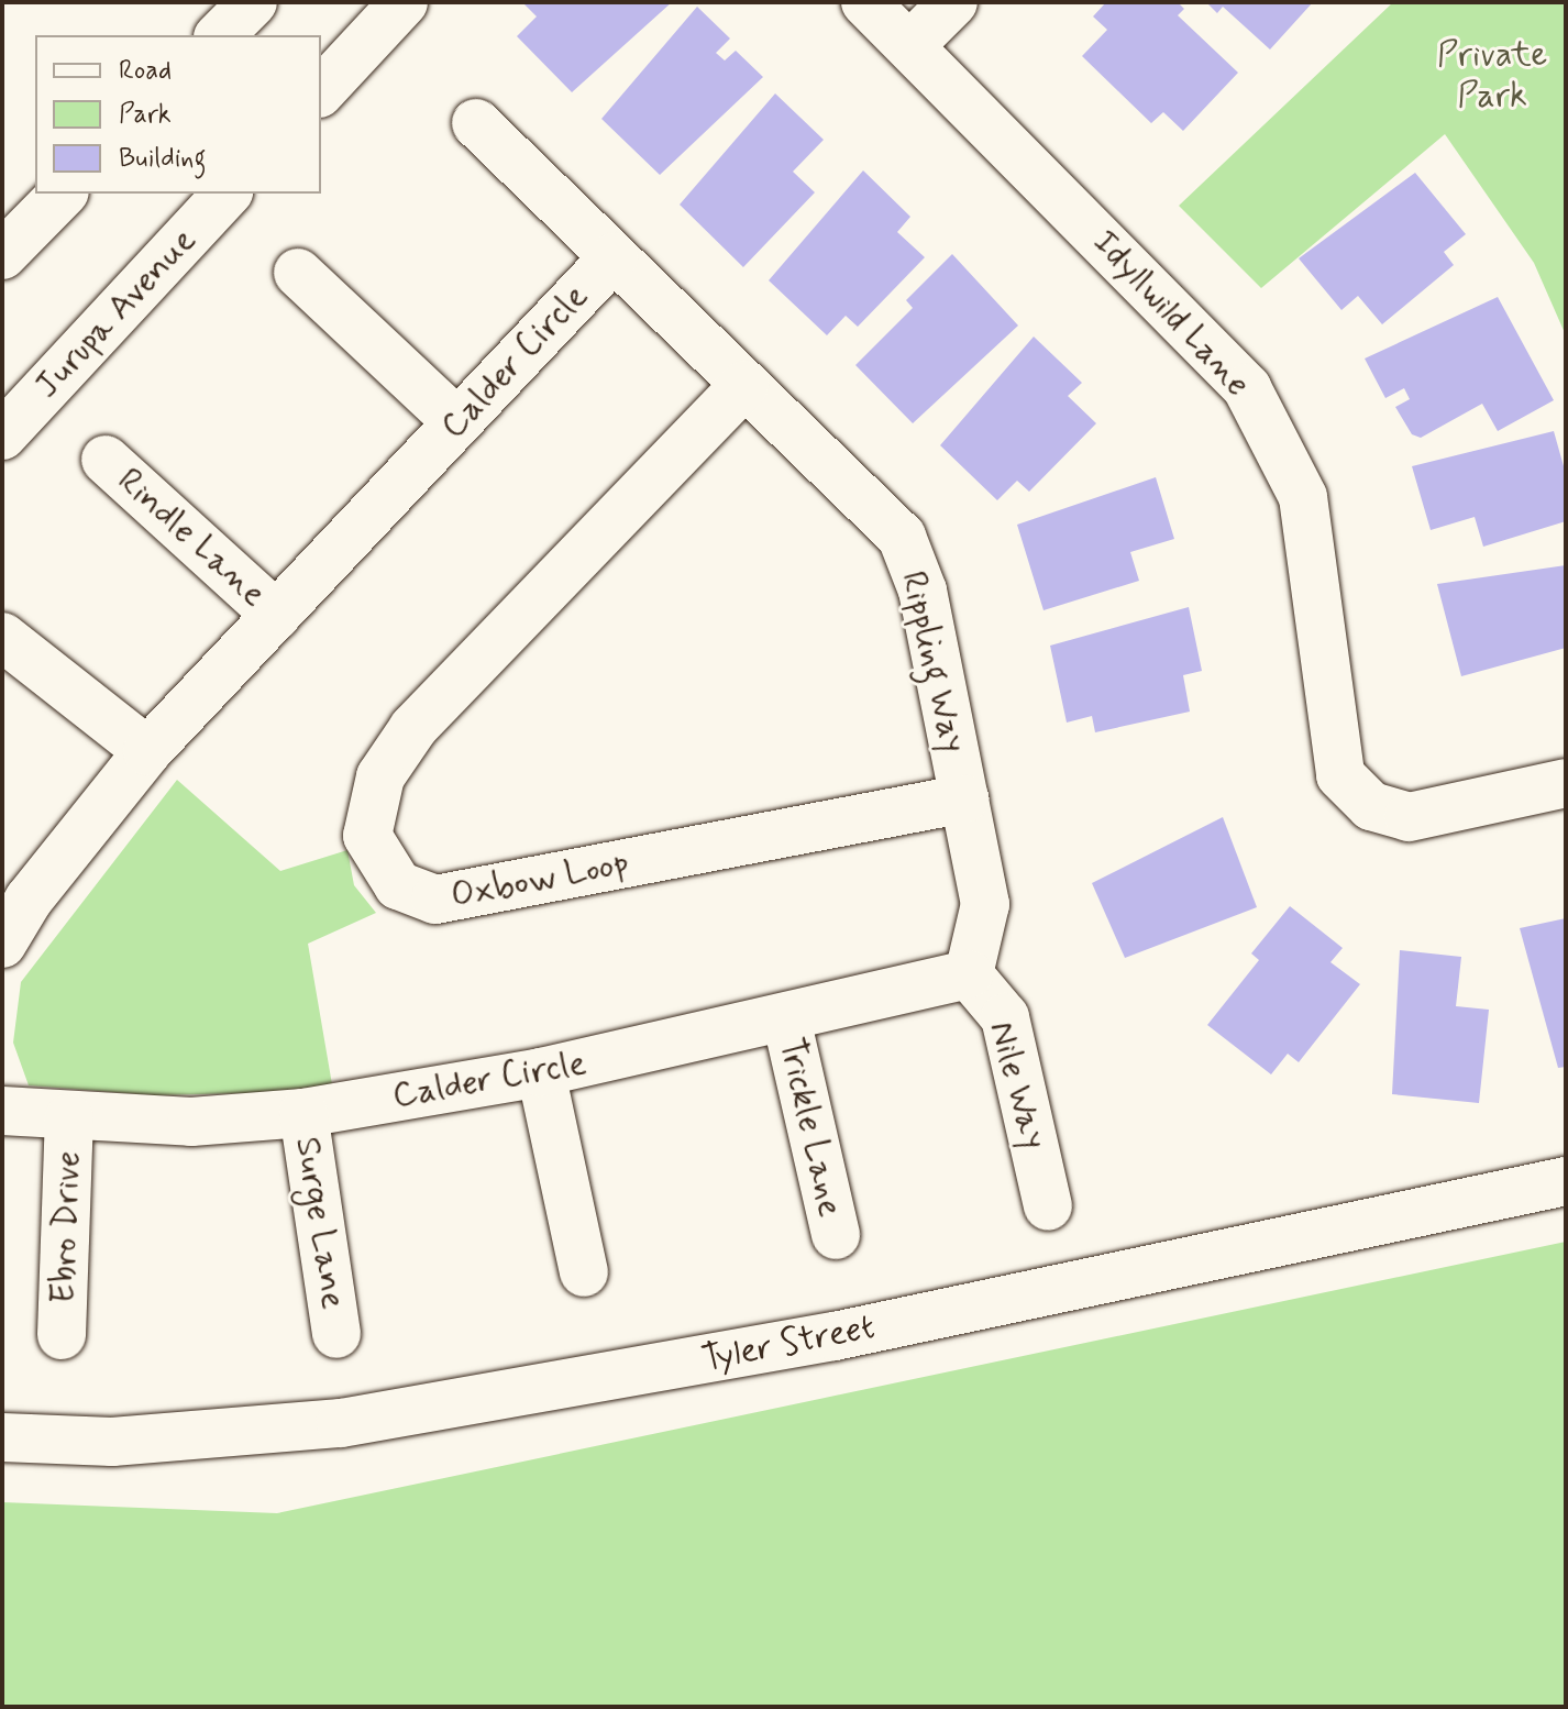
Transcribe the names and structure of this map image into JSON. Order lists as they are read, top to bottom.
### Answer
{
  "streets": {
    "street": [
      "Jurupa Avenue",
      "Idyllwild Lane",
      "Calder Circle",
      "Rindle Lane",
      "Rippling Way",
      "Oxbow Loop",
      "Nile Way",
      "Trickle Lane",
      "Surge Lane",
      "Ebro Drive",
      "Tyler Street"
    ]
  },
  "crossings": [
    ["Calder Circle", "Rindle Lane"],
    ["Calder Circle", "Rippling Way"],
    ["Calder Circle", "Nile Way"],
    ["Calder Circle", "Trickle Lane"],
    ["Calder Circle", "Surge Lane"],
    ["Calder Circle", "Ebro Drive"],
    ["Rippling Way", "Oxbow Loop"],
    ["Rippling Way", "Nile Way"]
  ],
  "parks": ["Private Park"],
  "legend": ["Road", "Park", "Building"]
}
